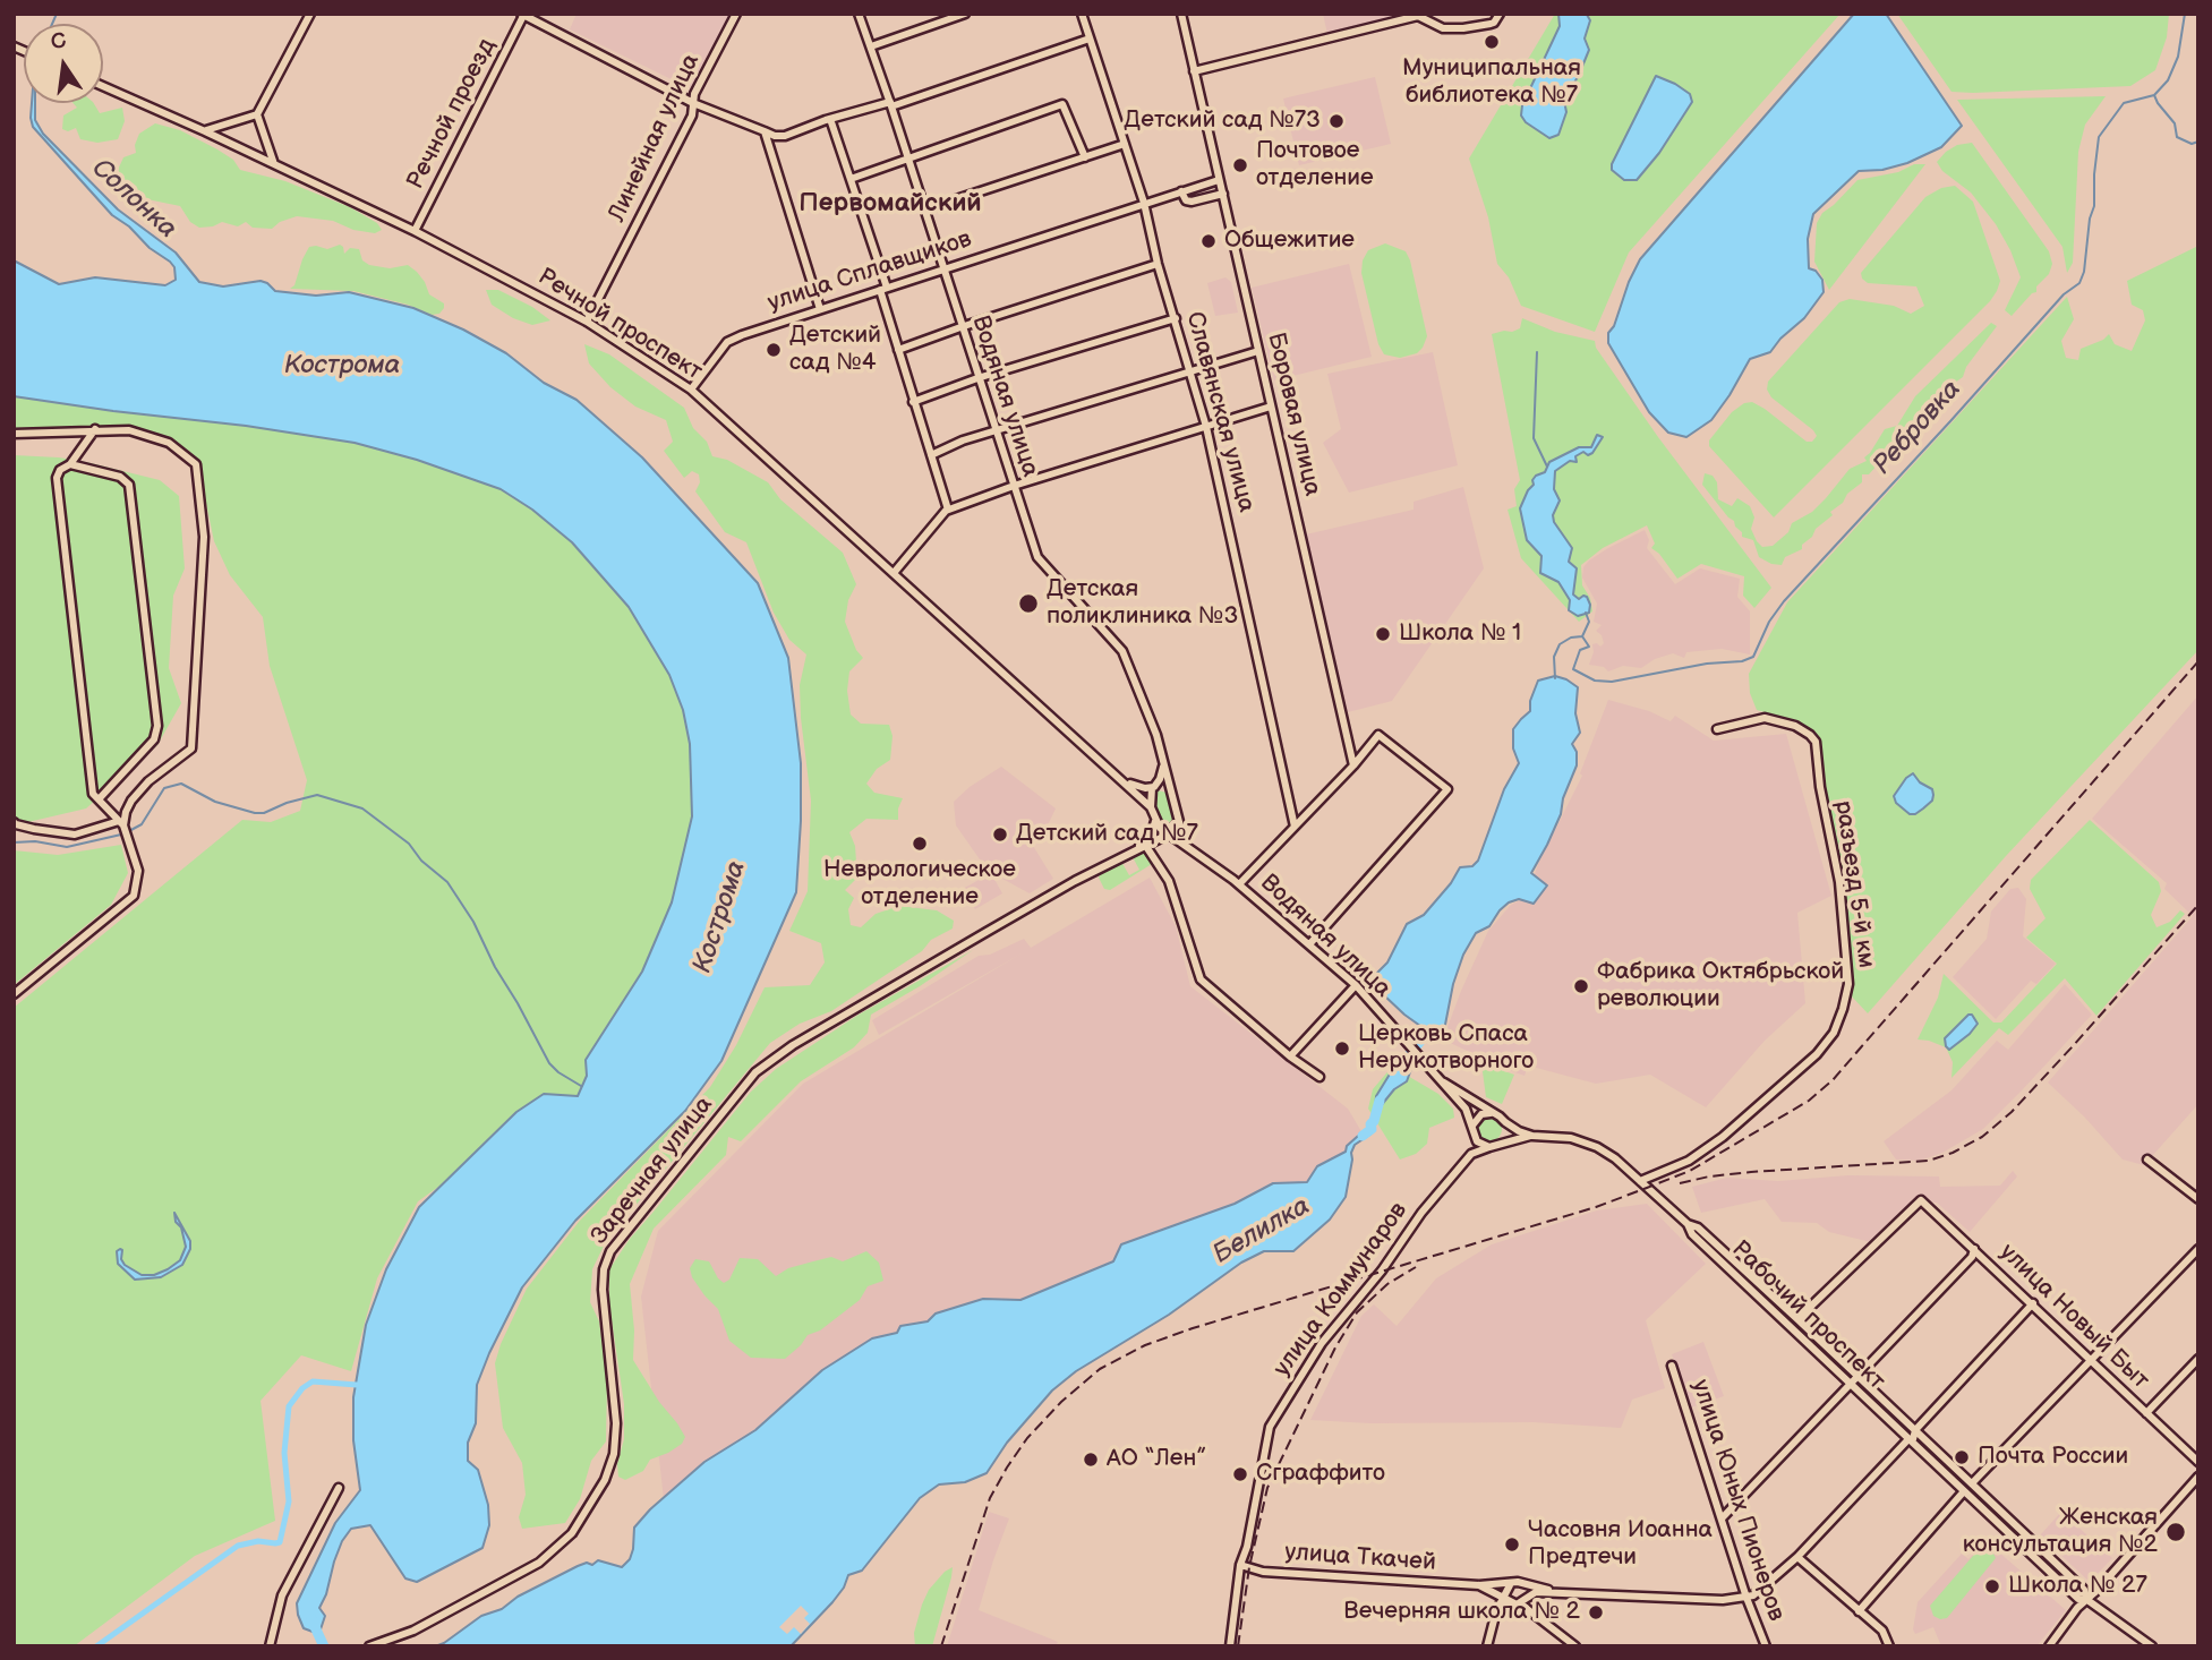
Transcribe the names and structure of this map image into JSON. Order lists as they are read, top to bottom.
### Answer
{
  "streets": {
    "street": [
      "Речной проезд",
      "Линейная улица",
      "улица Сплавщиков",
      "Речной проспект",
      "Водяная улица",
      "Славянская улица",
      "Боровая улица",
      "разъезд 5-й км",
      "Заречная улица",
      "улица Коммунаров",
      "Рабочий проспект",
      "улица Новый Быт",
      "улица Юных Пионеров",
      "улица Ткачей"
    ]
  },
  "crossings": [
    ["Речной проезд", "Речной проспект"],
    ["Линейная улица", "Речной проспект"],
    ["улица Сплавщиков", "Речной проспект"],
    ["улица Сплавщиков", "Водяная улица"],
    ["улица Сплавщиков", "Славянская улица"],
    ["улица Сплавщиков", "Боровая улица"],
    ["Водяная улица", "Заречная улица"],
    ["разъезд 5-й км", "Рабочий проспект"],
    ["улица Коммунаров", "улица Ткачей"],
    ["Рабочий проспект", "улица Новый Быт"]
  ],
  "districts": ["Первомайский"],
  "water": [
    "Солонка",
    "Кострома",
    "Ребровка",
    "Белилка"
  ],
  "places": [
    "Муниципальная библиотека №7",
    "Детский сад №73",
    "Почтовое отделение",
    "Общежитие",
    "Детский сад №4",
    "Детская поликлиника №3",
    "Школа № 1",
    "Детский сад №7",
    "Неврологическое отделение",
    "Фабрика Октябрьской революции",
    "Церковь Спаса Нерукотворного",
    "Почта России",
    "АО “Лен”",
    "Сграффито",
    "Женская консультация №2",
    "Часовня Иоанна Предтечи",
    "Школа № 27",
    "Вечерняя школа № 2"
  ],
  "north": "top"
}
